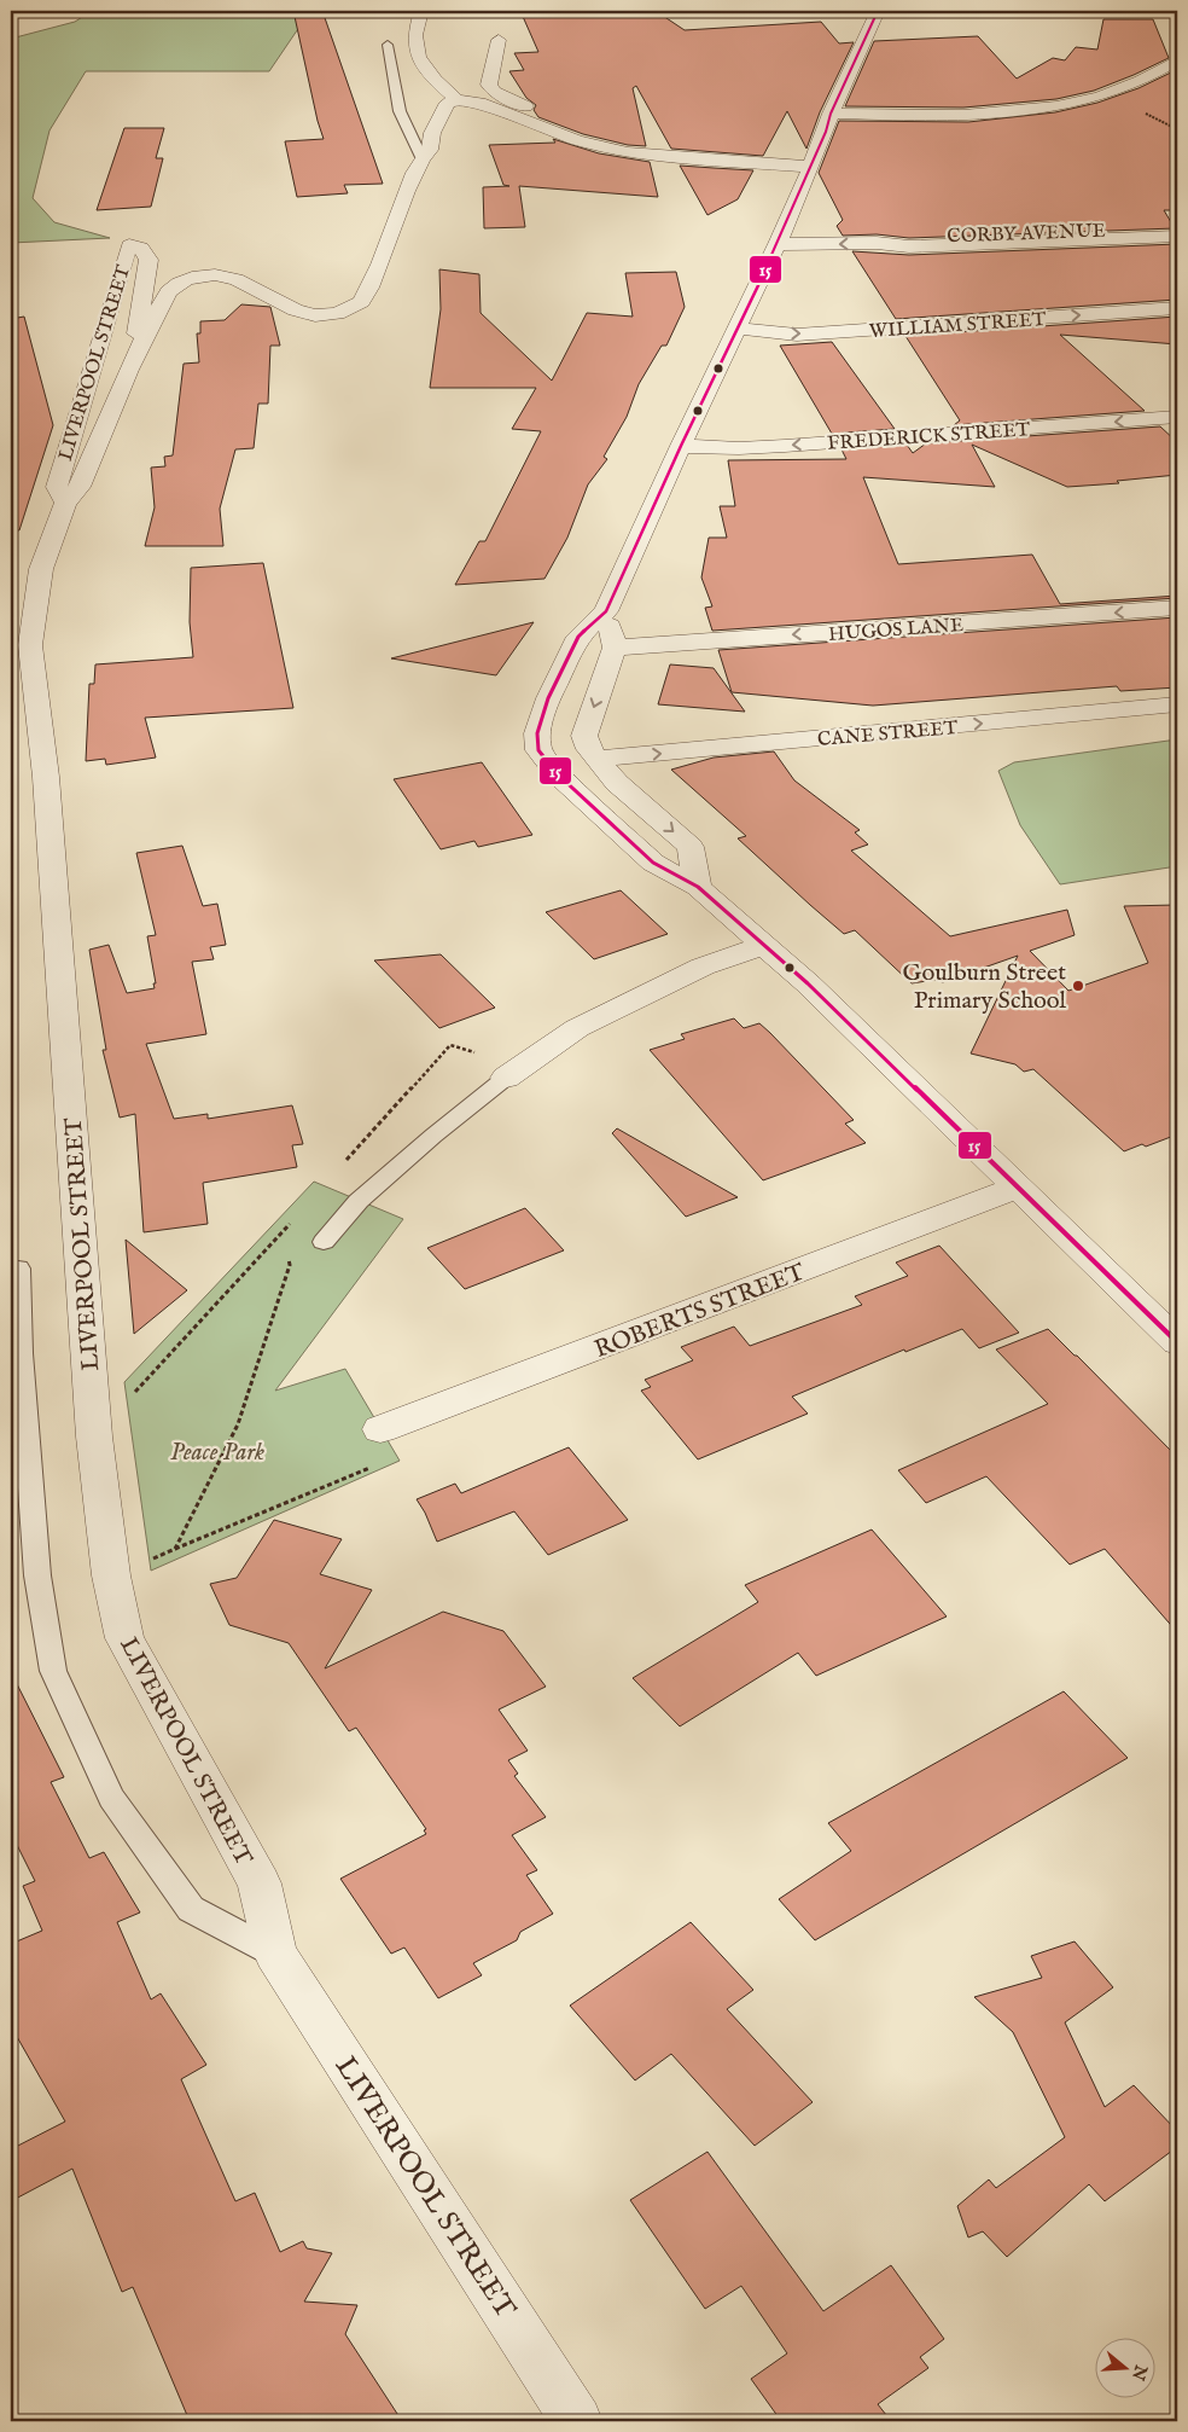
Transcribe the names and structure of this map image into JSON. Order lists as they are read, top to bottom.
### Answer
{
  "streets": {
    "street": [
      "CORBY AVENUE",
      "WILLIAM STREET",
      "LIVERPOOL STREET",
      "FREDERICK STREET",
      "HUGOS LANE",
      "CANE STREET",
      "ROBERTS STREET"
    ]
  },
  "one_way": ["FREDERICK STREET", "HUGOS LANE", "CANE STREET"],
  "parks": ["Peace Park"],
  "places": ["Goulburn Street Primary School"],
  "lines": ["transit line 15"],
  "north": "right"
}
